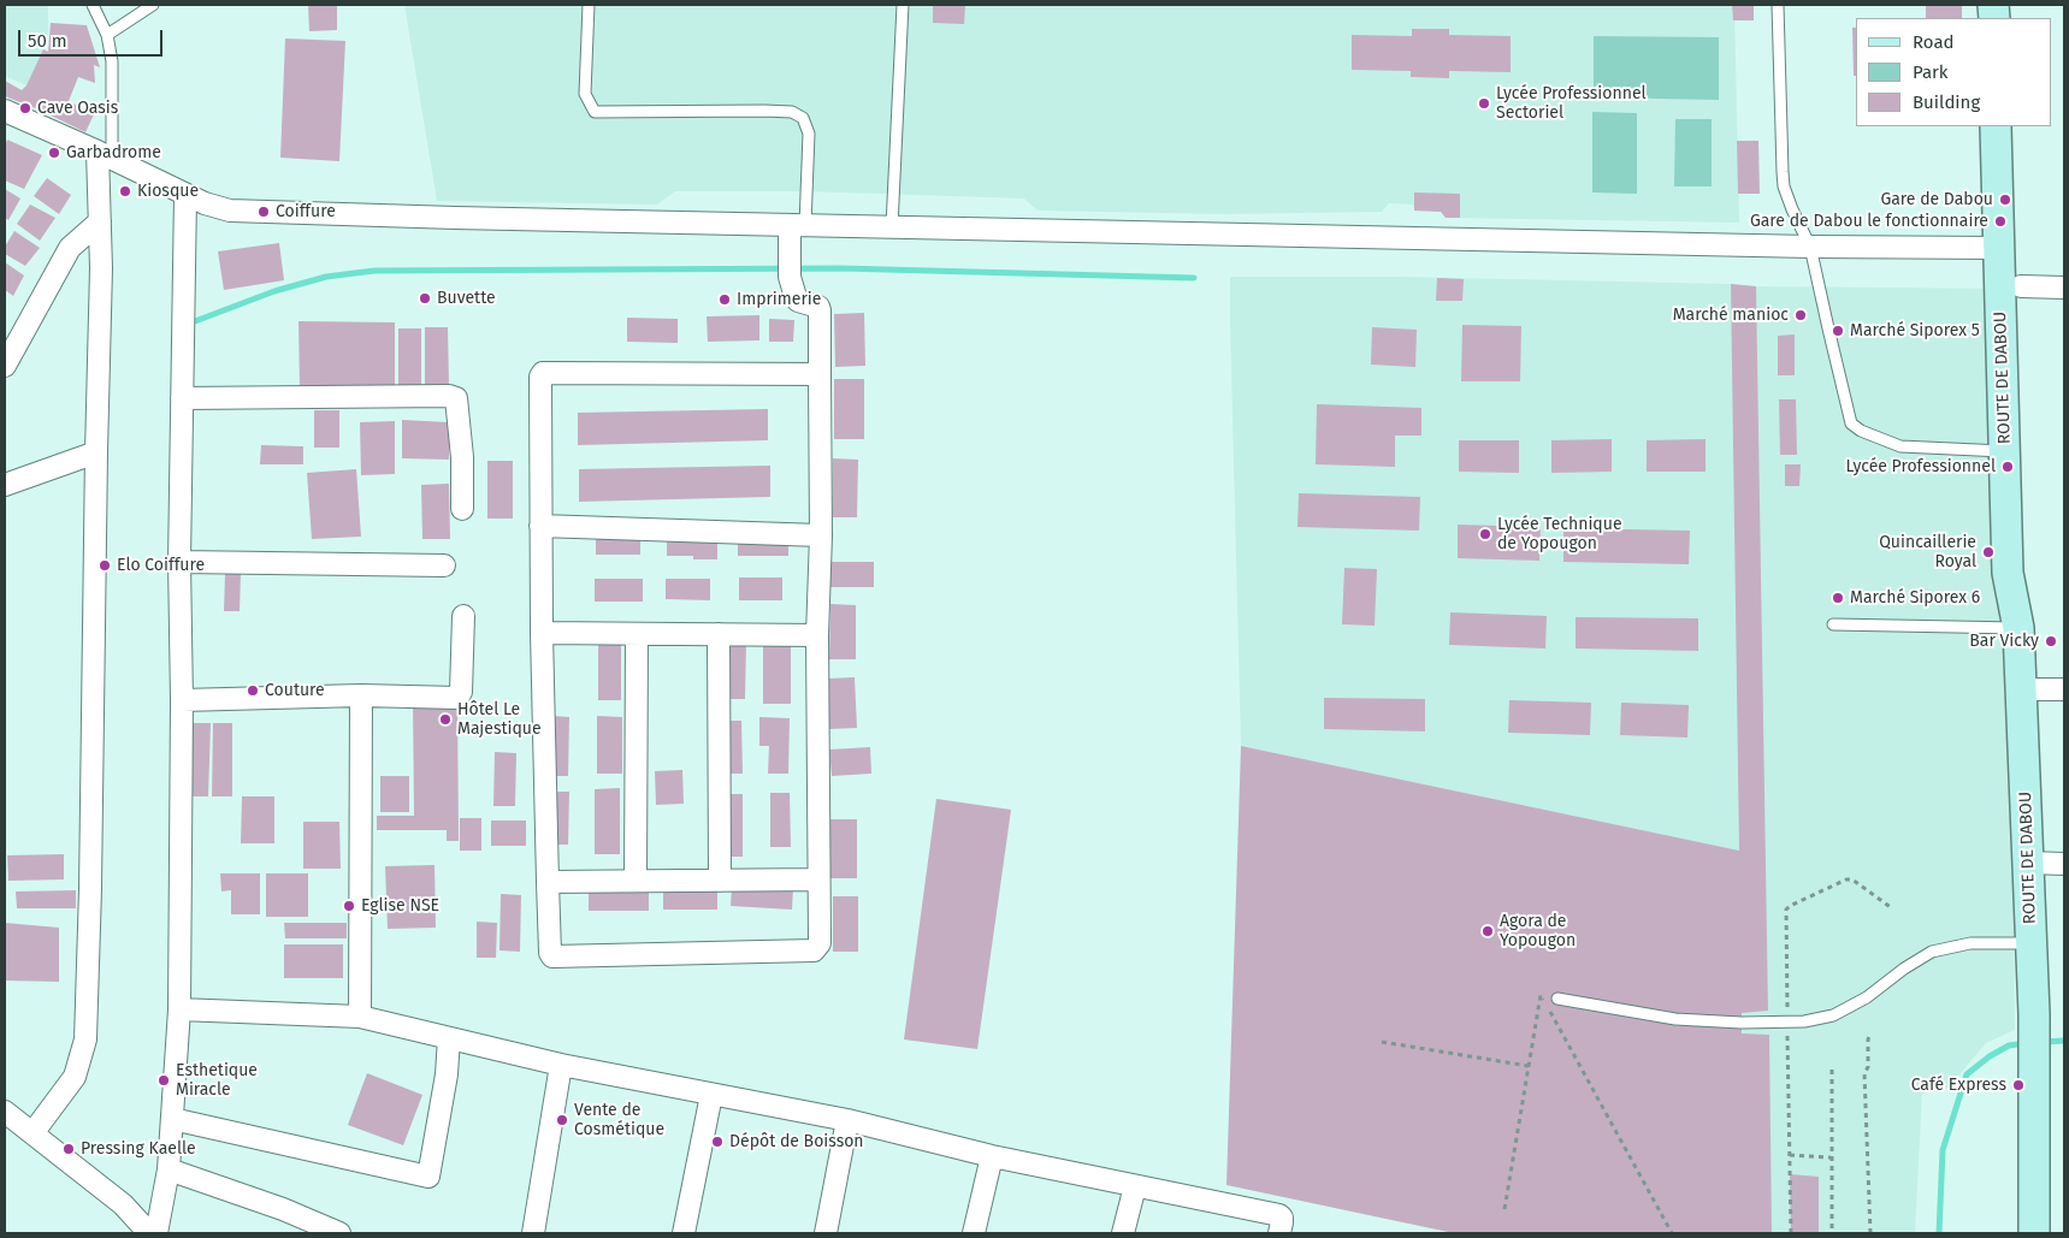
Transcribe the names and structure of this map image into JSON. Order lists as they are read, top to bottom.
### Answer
{
  "streets": {
    "street": ["ROUTE DE DABOU"]
  },
  "places": [
    "Lycée Professionnel Sectoriel",
    "Cave Oasis",
    "Garbadrome",
    "Kiosque",
    "Gare de Dabou",
    "Coiffure",
    "Gare de Dabou le fonctionnaire",
    "Buvette",
    "Imprimerie",
    "Marché manioc",
    "Marché Siporex 5",
    "Lycée Professionnel",
    "Lycée Technique de Yopougon",
    "Quincaillerie Royal",
    "Elo Coiffure",
    "Marché Siporex 6",
    "Bar Vicky",
    "Couture",
    "Hôtel Le Majestique",
    "Eglise NSE",
    "Agora de Yopougon",
    "Esthetique Miracle",
    "Café Express",
    "Vente de Cosmétique",
    "Dépôt de Boisson",
    "Pressing Kaelle"
  ],
  "legend": ["Road", "Park", "Building"],
  "scale_bar": "50 m"
}
